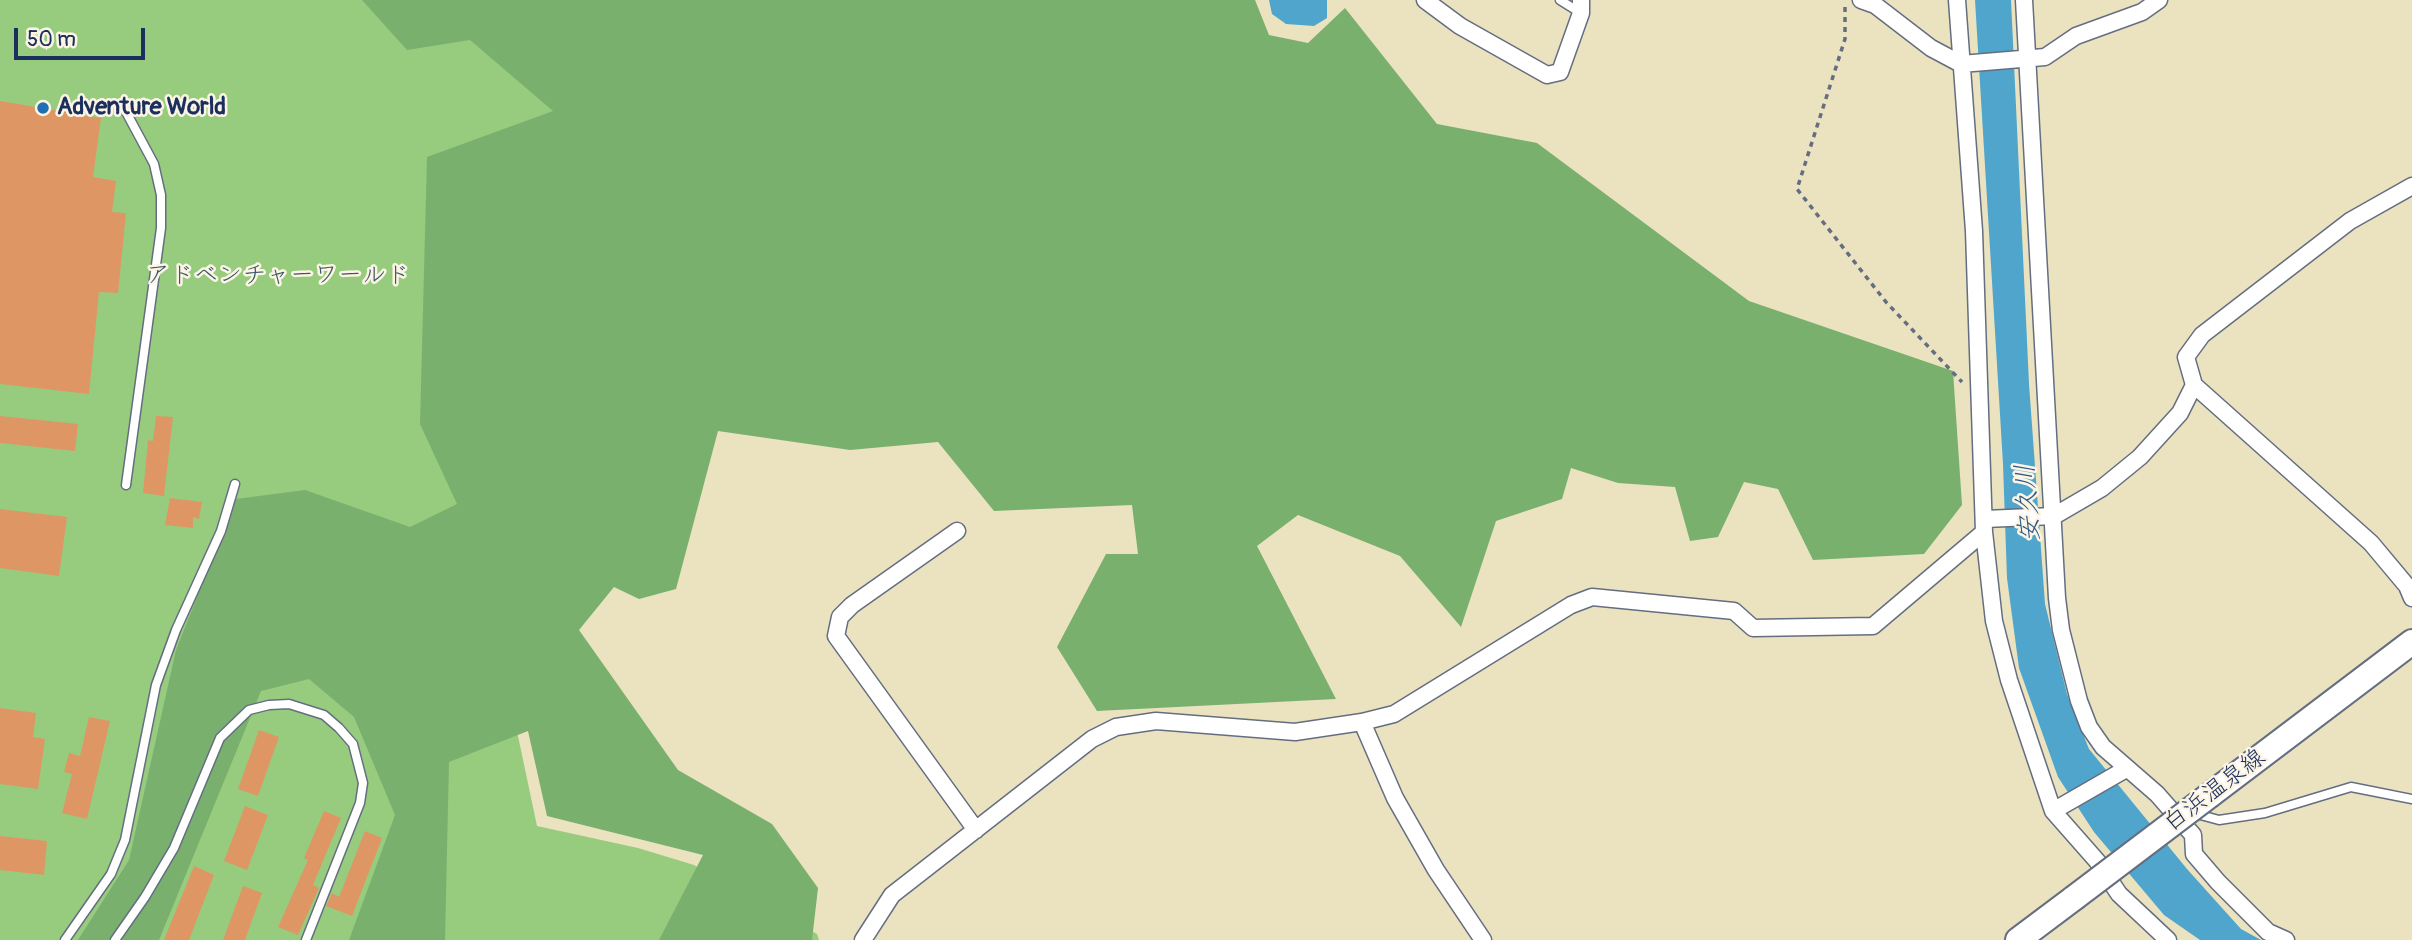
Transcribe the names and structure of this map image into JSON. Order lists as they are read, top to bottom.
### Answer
{
  "streets": {
    "main road": ["白浜温泉線"]
  },
  "water": ["安久川"],
  "parks": ["アドベンチャーワールド"],
  "places": ["Adventure World"],
  "scale_bar": "50 m"
}
